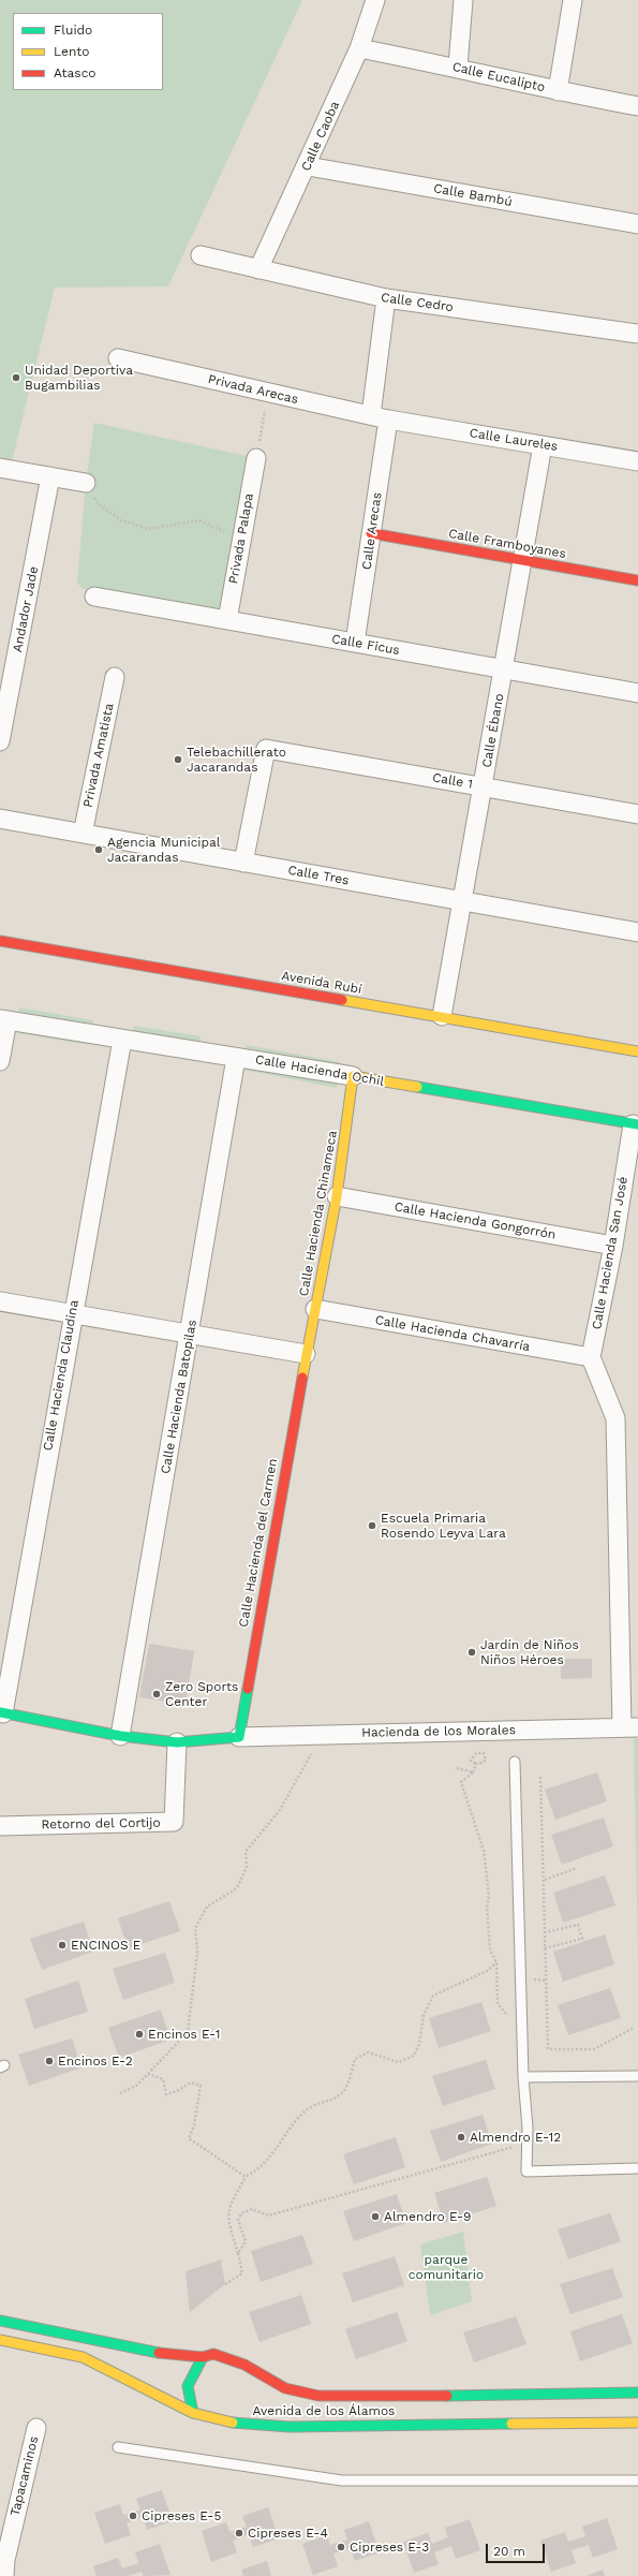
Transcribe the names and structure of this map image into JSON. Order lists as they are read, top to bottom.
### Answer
{
  "streets": {
    "street": [
      "Calle Eucalipto",
      "Calle Caoba",
      "Calle Bambú",
      "Calle Cedro",
      "Privada Arecas",
      "Calle Laureles",
      "Calle Arecas",
      "Privada Palapa",
      "Calle Framboyanes",
      "Andador Jade",
      "Calle Ficus",
      "Calle Ébano",
      "Privada Amatista",
      "Calle 1",
      "Calle Tres",
      "Avenida Rubí",
      "Calle Hacienda Ochil",
      "Calle Hacienda Chinameca",
      "Calle Hacienda Gongorrón",
      "Calle Hacienda San José",
      "Calle Hacienda Chavarría",
      "Calle Hacienda Claudina",
      "Calle Hacienda Batopilas",
      "Calle Hacienda del Carmen",
      "Hacienda de los Morales",
      "Retorno del Cortijo",
      "Avenida de los Álamos",
      "Tapacaminos"
    ]
  },
  "crossings": [
    ["Calle Eucalipto", "Calle Caoba"],
    ["Calle Caoba", "Calle Bambú"],
    ["Calle Caoba", "Calle Cedro"],
    ["Calle Cedro", "Calle Arecas"],
    ["Privada Arecas", "Calle Laureles"],
    ["Privada Arecas", "Calle Arecas"],
    ["Calle Laureles", "Calle Arecas"],
    ["Calle Laureles", "Calle Ébano"],
    ["Calle Arecas", "Calle Framboyanes"],
    ["Calle Arecas", "Calle Ficus"],
    ["Privada Palapa", "Calle Ficus"],
    ["Calle Framboyanes", "Calle Ébano"],
    ["Calle Ficus", "Calle Ébano"],
    ["Calle Ébano", "Calle 1"],
    ["Calle Ébano", "Calle Tres"],
    ["Calle Ébano", "Avenida Rubí"],
    ["Privada Amatista", "Calle Tres"],
    ["Calle 1", "Calle Tres"],
    ["Calle Hacienda Ochil", "Calle Hacienda Chinameca"],
    ["Calle Hacienda Ochil", "Calle Hacienda San José"],
    ["Calle Hacienda Ochil", "Calle Hacienda Claudina"],
    ["Calle Hacienda Ochil", "Calle Hacienda Batopilas"],
    ["Calle Hacienda Chinameca", "Calle Hacienda Gongorrón"],
    ["Calle Hacienda Chinameca", "Calle Hacienda Chavarría"],
    ["Calle Hacienda Chinameca", "Calle Hacienda del Carmen"],
    ["Calle Hacienda Gongorrón", "Calle Hacienda San José"],
    ["Calle Hacienda San José", "Calle Hacienda Chavarría"],
    ["Calle Hacienda del Carmen", "Hacienda de los Morales"]
  ],
  "parks": ["parque comunitario"],
  "places": [
    "Unidad Deportiva Bugambilias",
    "Telebachillerato Jacarandas",
    "Agencia Municipal Jacarandas",
    "Escuela Primaria Rosendo Leyva Lara",
    "Jardín de Niños Niños Héroes",
    "Zero Sports Center",
    "ENCINOS E",
    "Encinos E-1",
    "Encinos E-2",
    "Almendro E-12",
    "Almendro E-9",
    "Cipreses E-5",
    "Cipreses E-4",
    "Cipreses E-3"
  ],
  "legend": ["Fluido", "Lento", "Atasco"],
  "scale_bar": "20 m"
}
